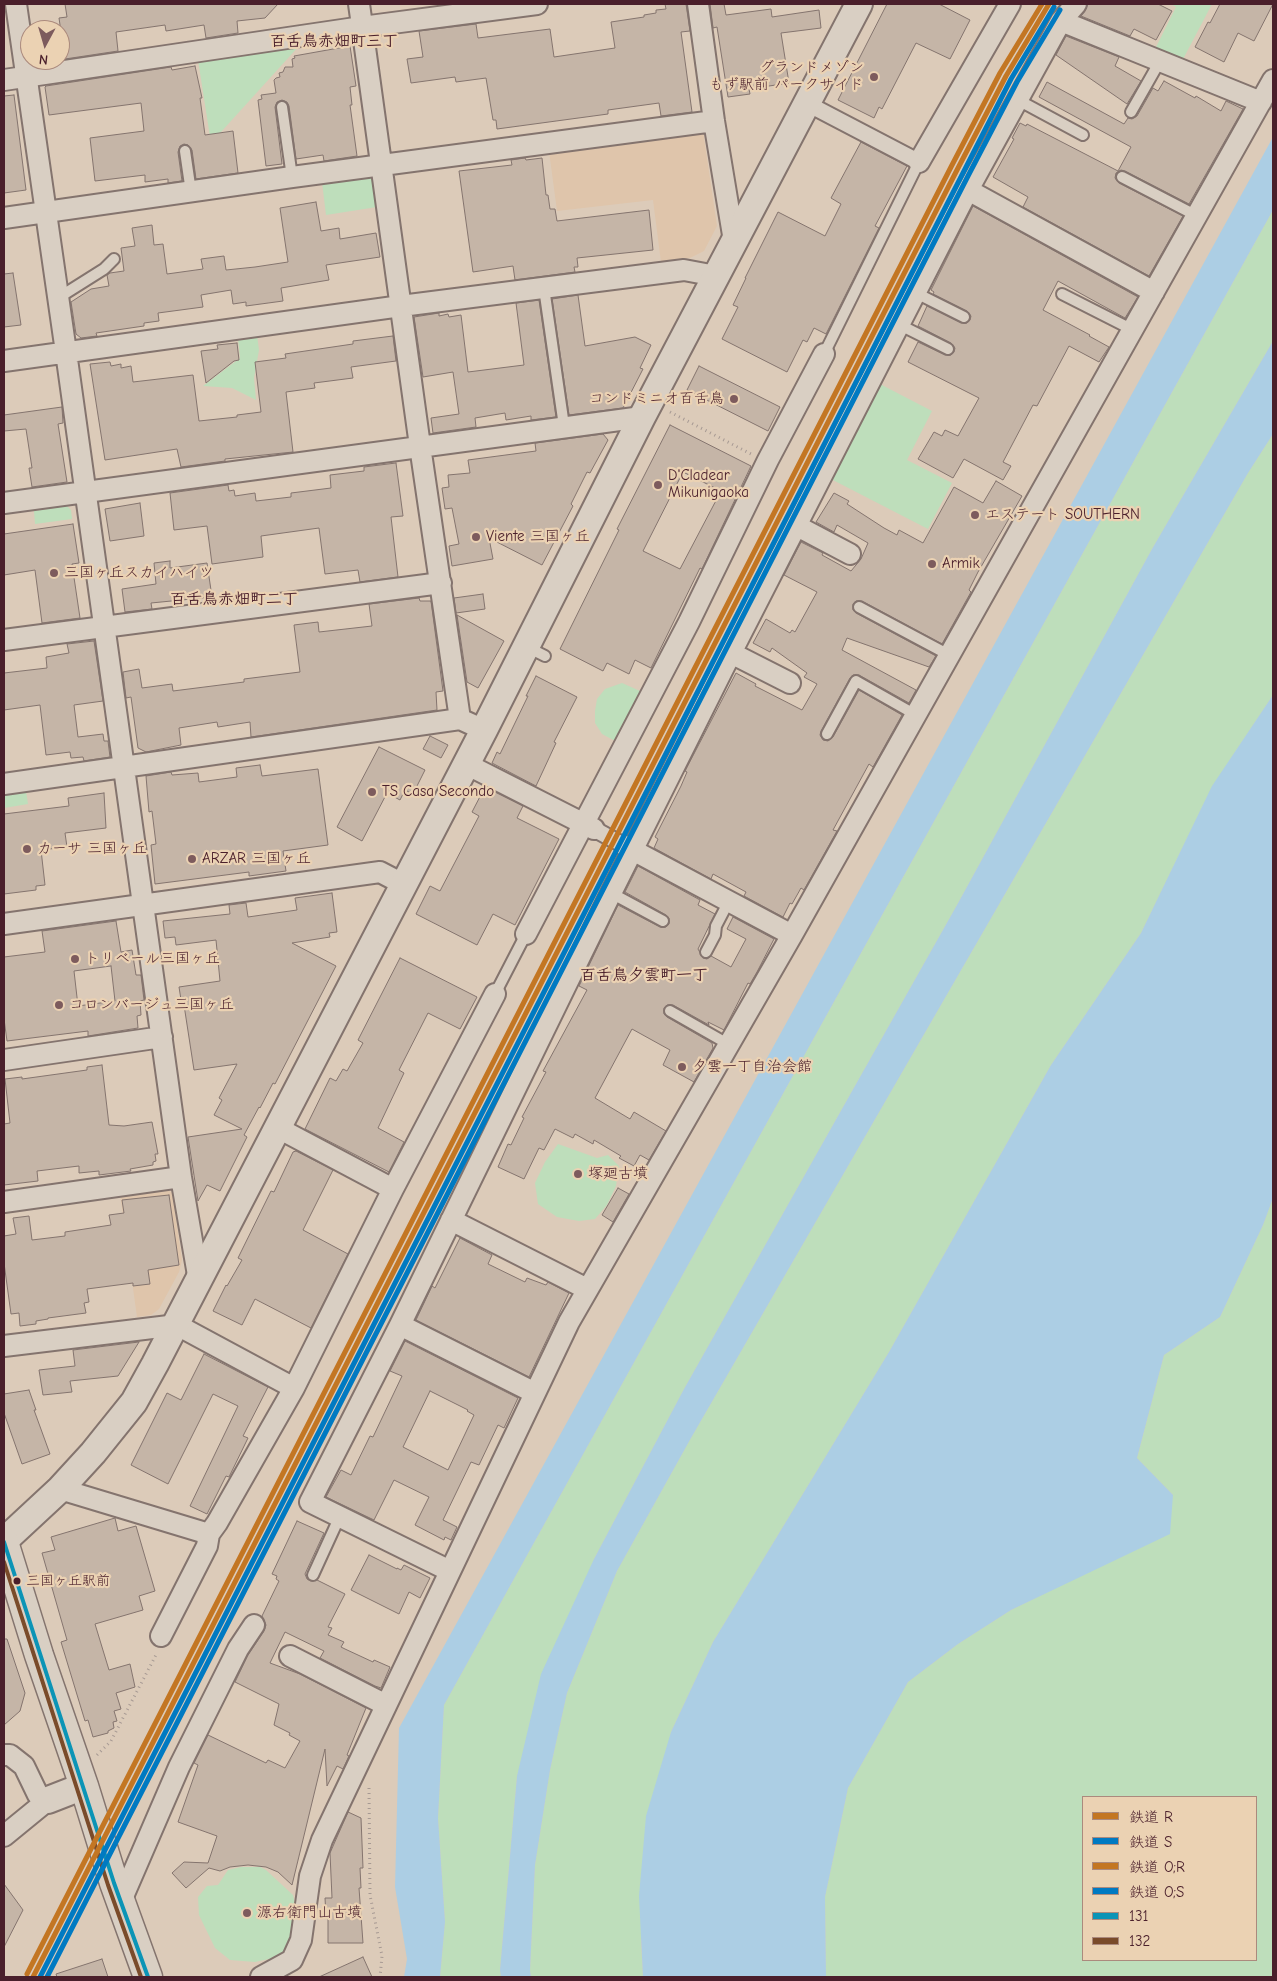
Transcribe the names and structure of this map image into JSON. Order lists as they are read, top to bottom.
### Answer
{
  "districts": ["百舌鳥赤畑町三丁", "百舌鳥赤畑町二丁", "百舌鳥夕雲町一丁"],
  "places": [
    "グランドメゾン もず駅前 パークサイド",
    "コンドミニオ百舌鳥",
    "D'Cladear Mikunigaoka",
    "エステート SOUTHERN",
    "Viente 三国ヶ丘",
    "Armik",
    "三国ヶ丘スカイハイツ",
    "TS Casa Secondo",
    "カーサ 三国ヶ丘",
    "ARZAR 三国ヶ丘",
    "トリベール三国ヶ丘",
    "コロンバージュ三国ヶ丘",
    "夕雲一丁自治会館",
    "塚廻古墳",
    "三国ヶ丘駅前",
    "源右衛門山古墳"
  ],
  "lines": [
    "rail line R",
    "rail line O;R",
    "rail line S",
    "rail line O;S",
    "transit line 131",
    "transit line 132"
  ],
  "legend": [
    "鉄道 R",
    "鉄道 S",
    "鉄道 O;R",
    "鉄道 O;S",
    "131",
    "132"
  ],
  "north": "bottom"
}
